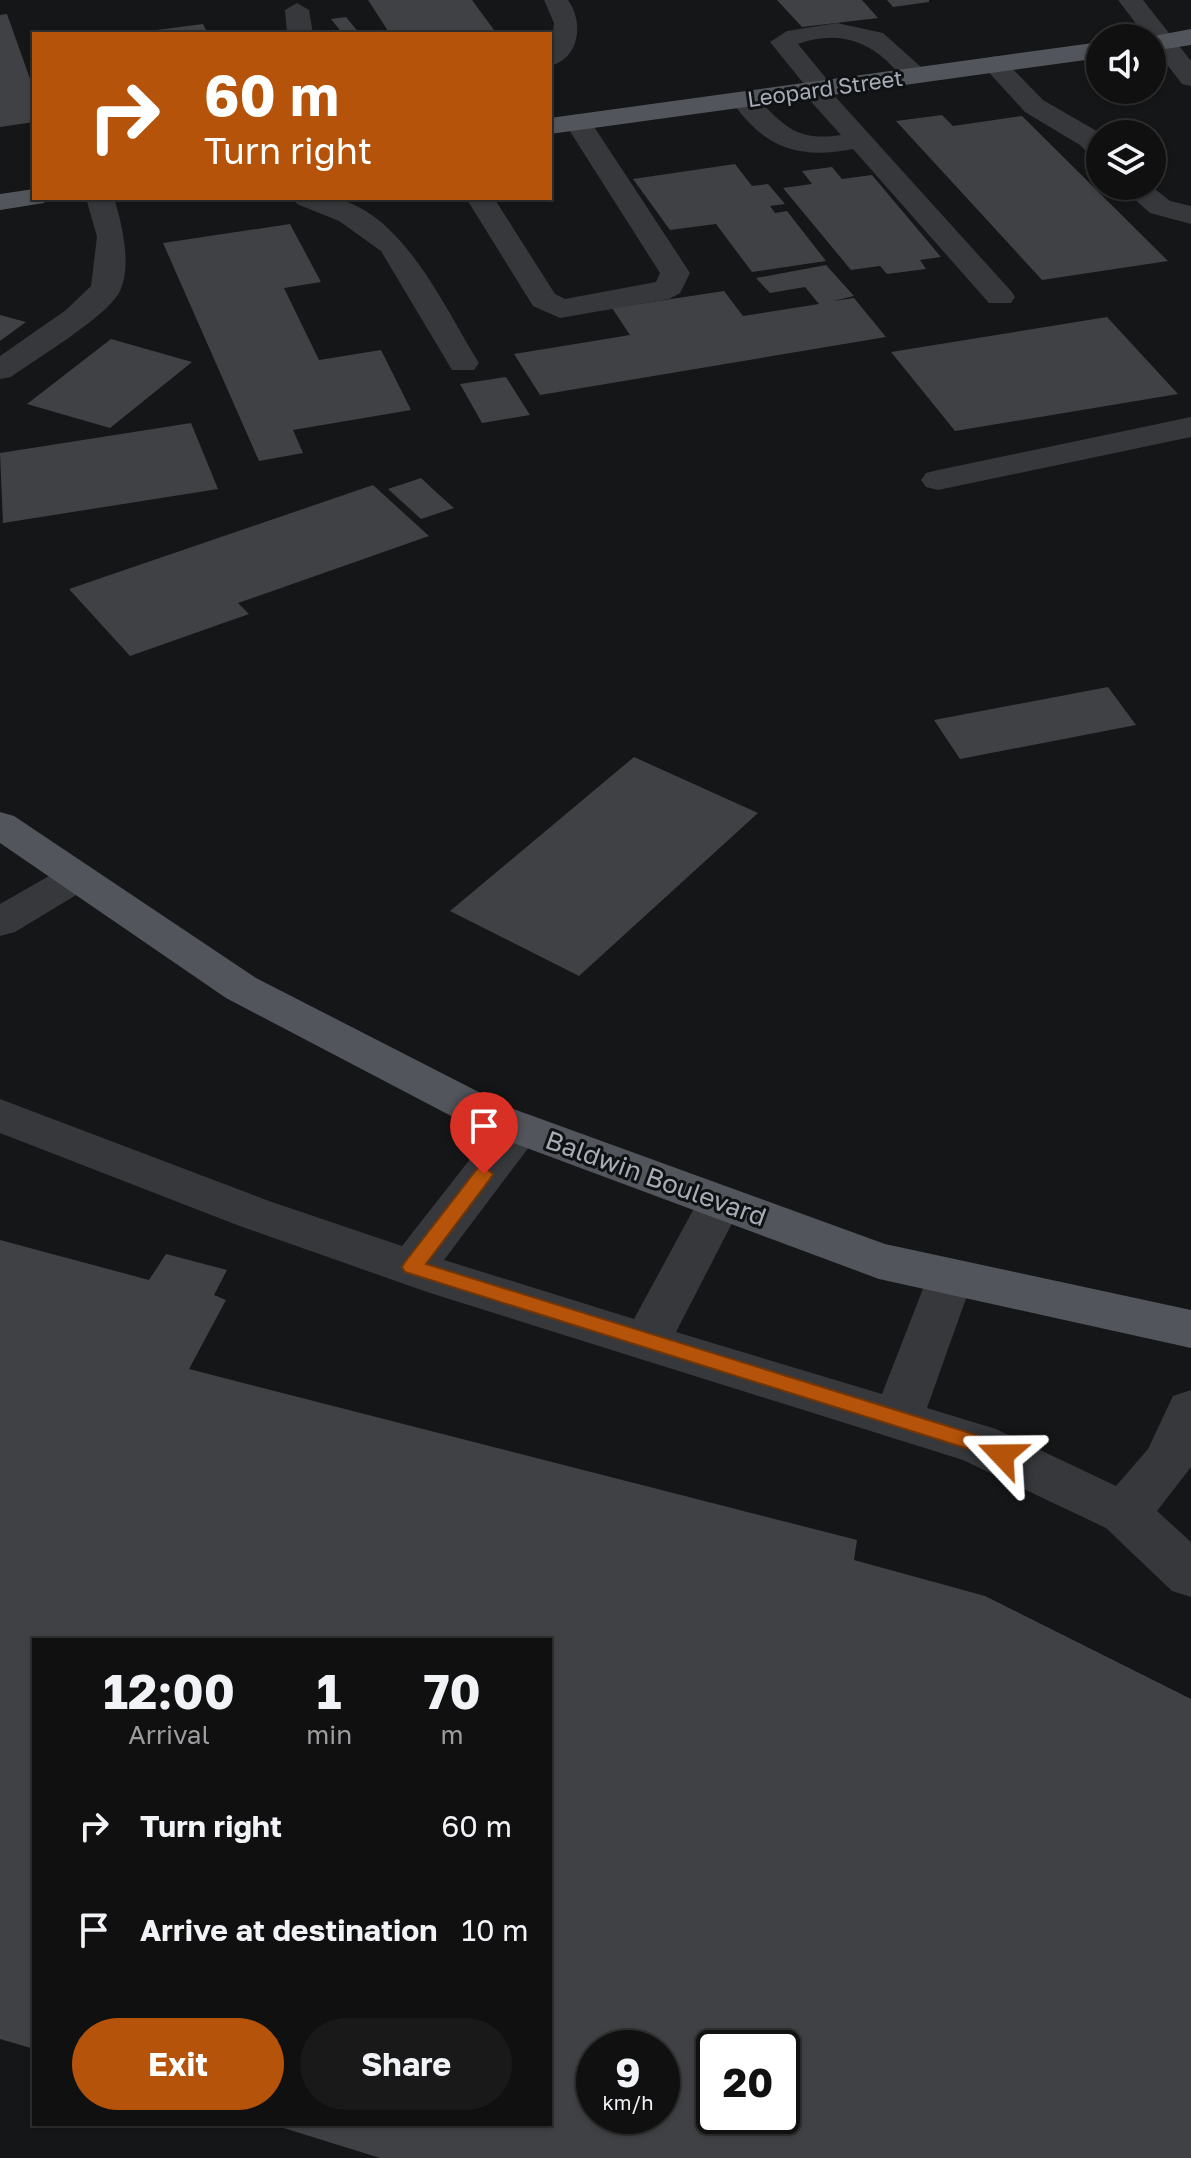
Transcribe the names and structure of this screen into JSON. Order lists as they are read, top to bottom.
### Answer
{
  "streets": {
    "main road": ["Leopard Street", "Baldwin Boulevard"]
  },
  "page": {
    "turn": ["60 m", "Turn right"],
    "eta": [
      "12:00",
      "Arrival",
      "1",
      "min",
      "70",
      "m"
    ],
    "list": [
      {
        "name": "Turn right",
        "value": "60 m"
      },
      {
        "name": "Arrive at destination",
        "value": "10 m"
      }
    ],
    "buttons": ["Exit", "Share"],
    "speed": "9 km/h",
    "limit": "20"
  }
}
